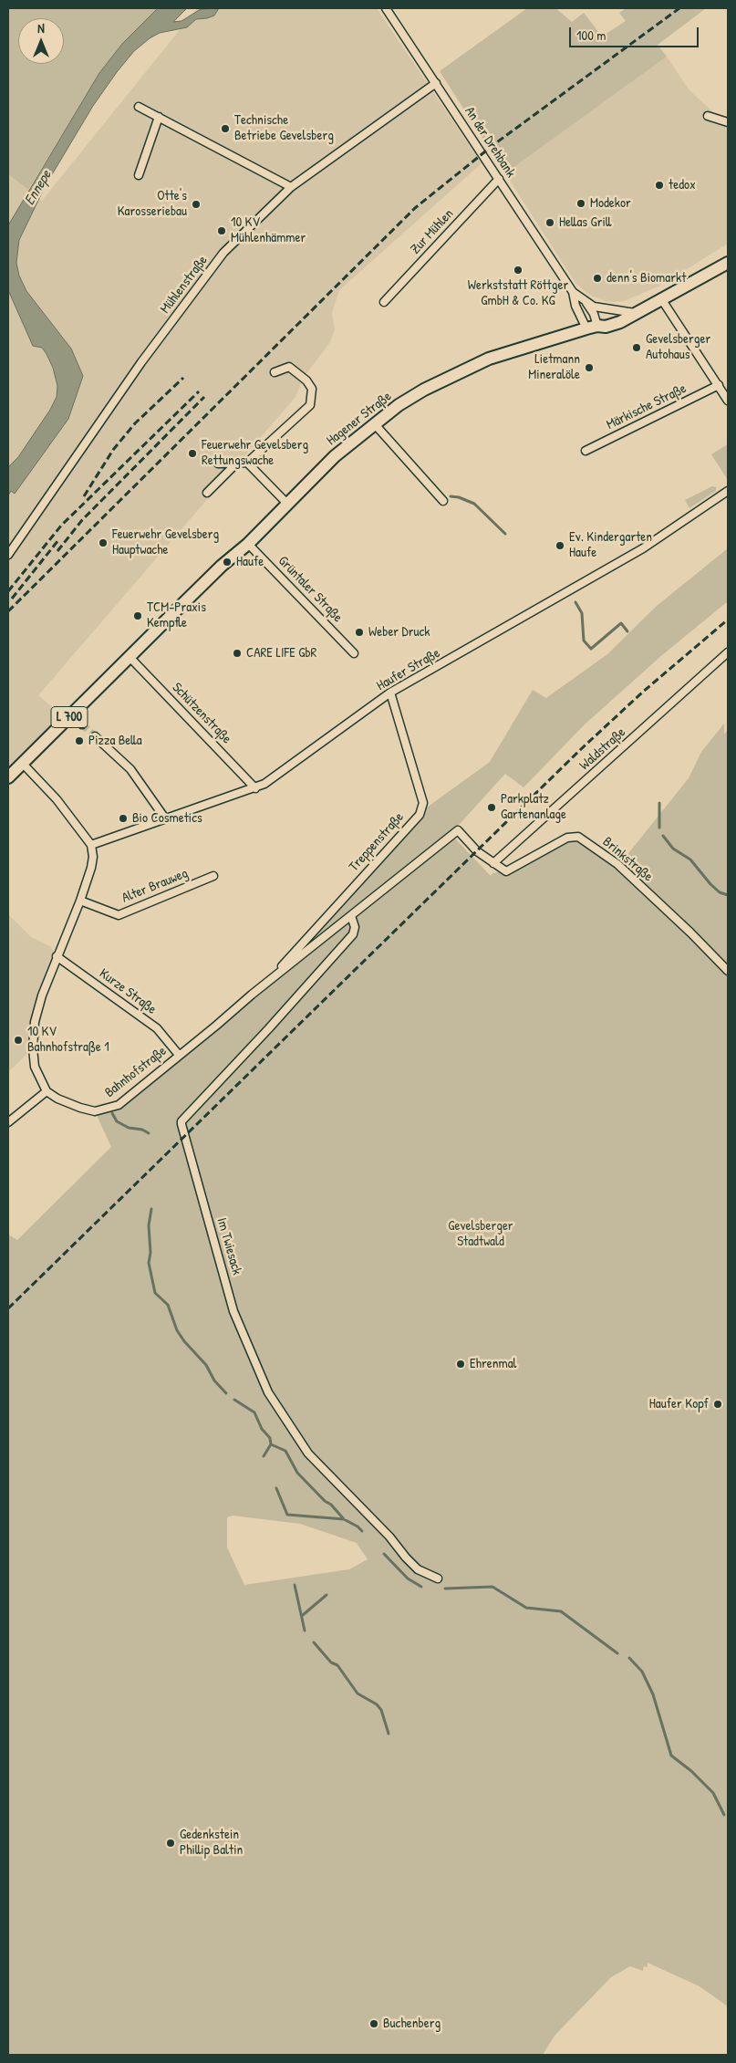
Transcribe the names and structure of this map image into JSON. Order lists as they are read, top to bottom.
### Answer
{
  "streets": {
    "main road": ["Hagener Straße", "L 700"],
    "street": [
      "An der Drehbank",
      "Zur Mühlen",
      "Mühlenstraße",
      "Märkische Straße",
      "Grüntaler Straße",
      "Haufer Straße",
      "Schützenstraße",
      "Waldstraße",
      "Treppenstraße",
      "Brinkstraße",
      "Alter Brauweg",
      "Kurze Straße",
      "Bahnhofstraße",
      "Im Twiesack"
    ]
  },
  "crossings": [
    ["An der Drehbank", "Zur Mühlen"],
    ["An der Drehbank", "Mühlenstraße"],
    ["An der Drehbank", "Hagener Straße"],
    ["Hagener Straße", "Grüntaler Straße"],
    ["Hagener Straße", "Schützenstraße"],
    ["Haufer Straße", "Schützenstraße"],
    ["Haufer Straße", "Treppenstraße"],
    ["Waldstraße", "Brinkstraße"],
    ["Waldstraße", "Bahnhofstraße"],
    ["Treppenstraße", "Bahnhofstraße"],
    ["Brinkstraße", "Bahnhofstraße"],
    ["Kurze Straße", "Bahnhofstraße"],
    ["Bahnhofstraße", "Im Twiesack"]
  ],
  "water": ["Ennepe"],
  "parks": ["Gevelsberger Stadtwald"],
  "places": [
    "Technische Betriebe Gevelsberg",
    "tedox",
    "Modekor",
    "Otte's Karosseriebau",
    "Hellas Grill",
    "10 KV Mühlenhämmer",
    "Werkststatt Röttger GmbH & Co. KG",
    "denn's Biomarkt",
    "Gevelsberger Autohaus",
    "Lietmann Mineralöle",
    "Feuerwehr Gevelsberg Rettungswache",
    "Feuerwehr Gevelsberg Hauptwache",
    "Ev. Kindergarten Haufe",
    "Haufe",
    "TCM-Praxis Kempfle",
    "Weber Druck",
    "CARE LIFE GbR",
    "Pizza Bella",
    "Parkplatz Gartenanlage",
    "Bio Cosmetics",
    "10 KV Bahnhofstraße 1",
    "Ehrenmal",
    "Haufer Kopf",
    "Gedenkstein Phillip Baltin",
    "Buchenberg"
  ],
  "scale_bar": "100 m",
  "north": "top"
}
